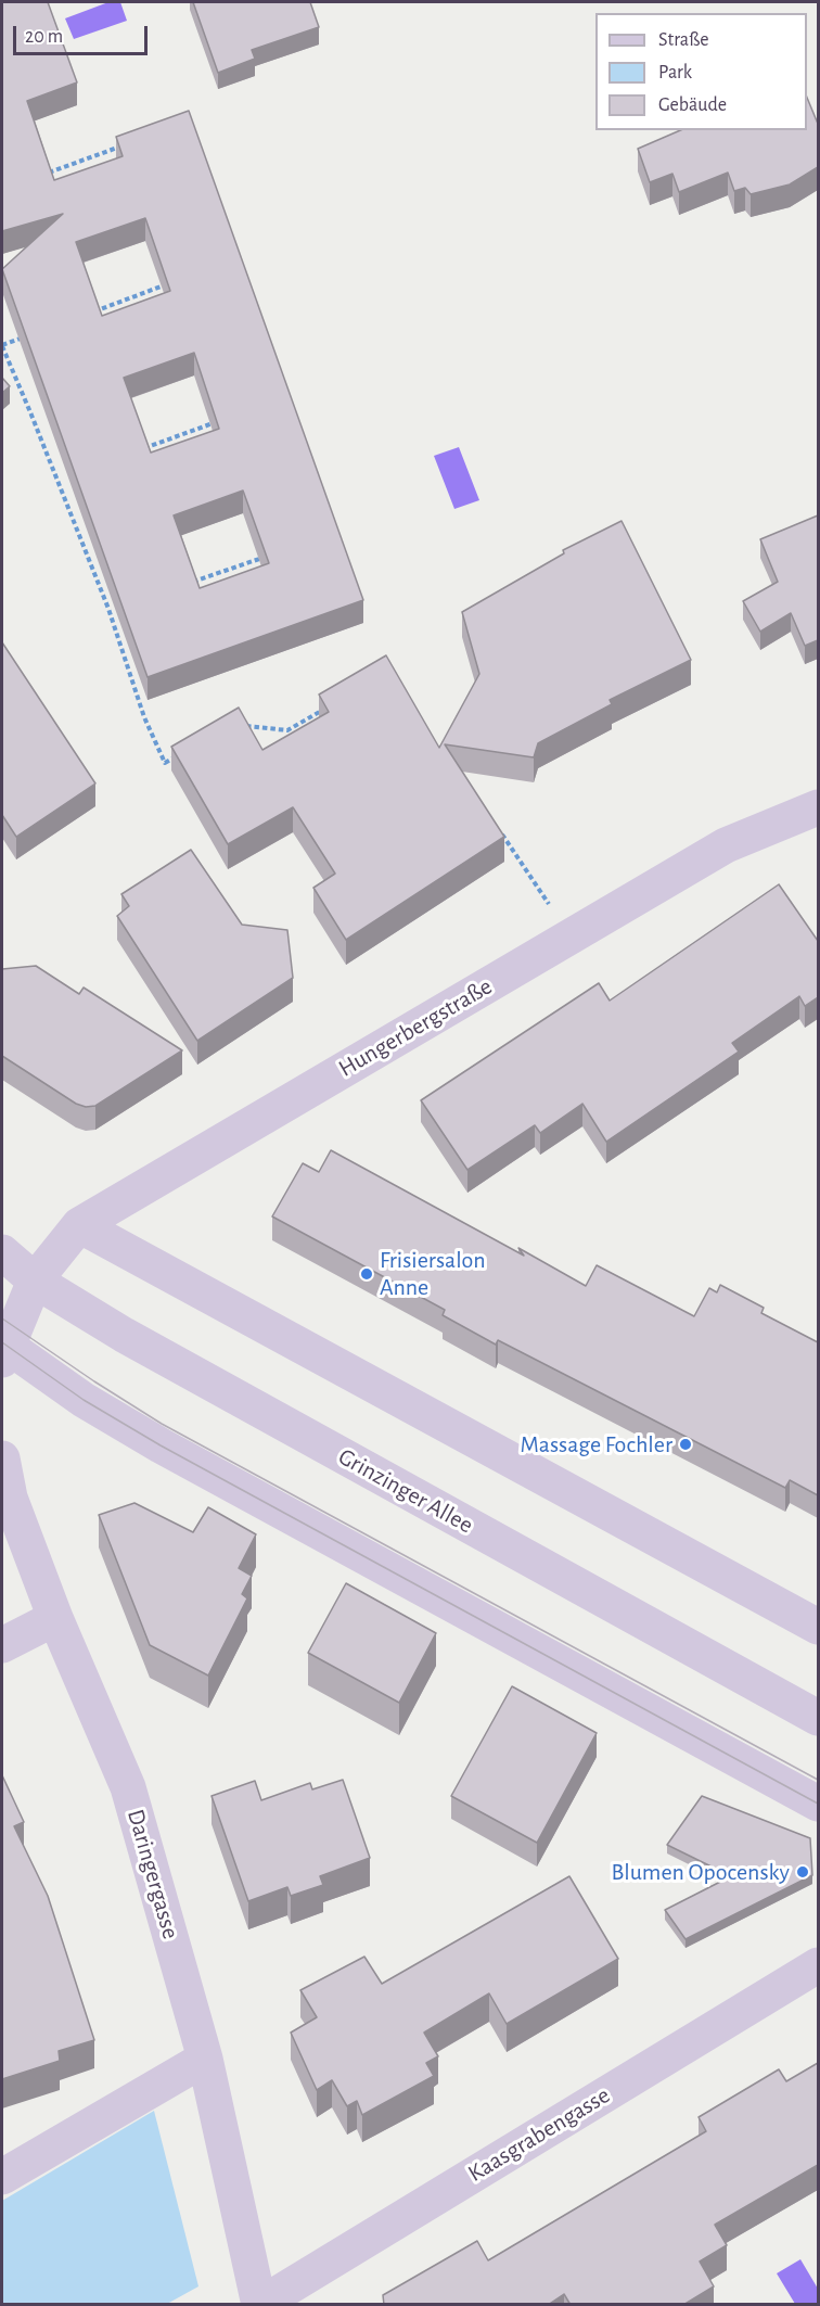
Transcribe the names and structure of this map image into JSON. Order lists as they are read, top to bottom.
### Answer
{
  "streets": {
    "street": [
      "Hungerbergstraße",
      "Grinzinger Allee",
      "Daringergasse",
      "Kaasgrabengasse"
    ]
  },
  "crossings": [
    ["Hungerbergstraße", "Grinzinger Allee"],
    ["Daringergasse", "Kaasgrabengasse"]
  ],
  "places": ["Frisiersalon Anne", "Massage Fochler", "Blumen Opocensky"],
  "legend": ["Straße", "Park", "Gebäude"],
  "scale_bar": "20 m"
}
